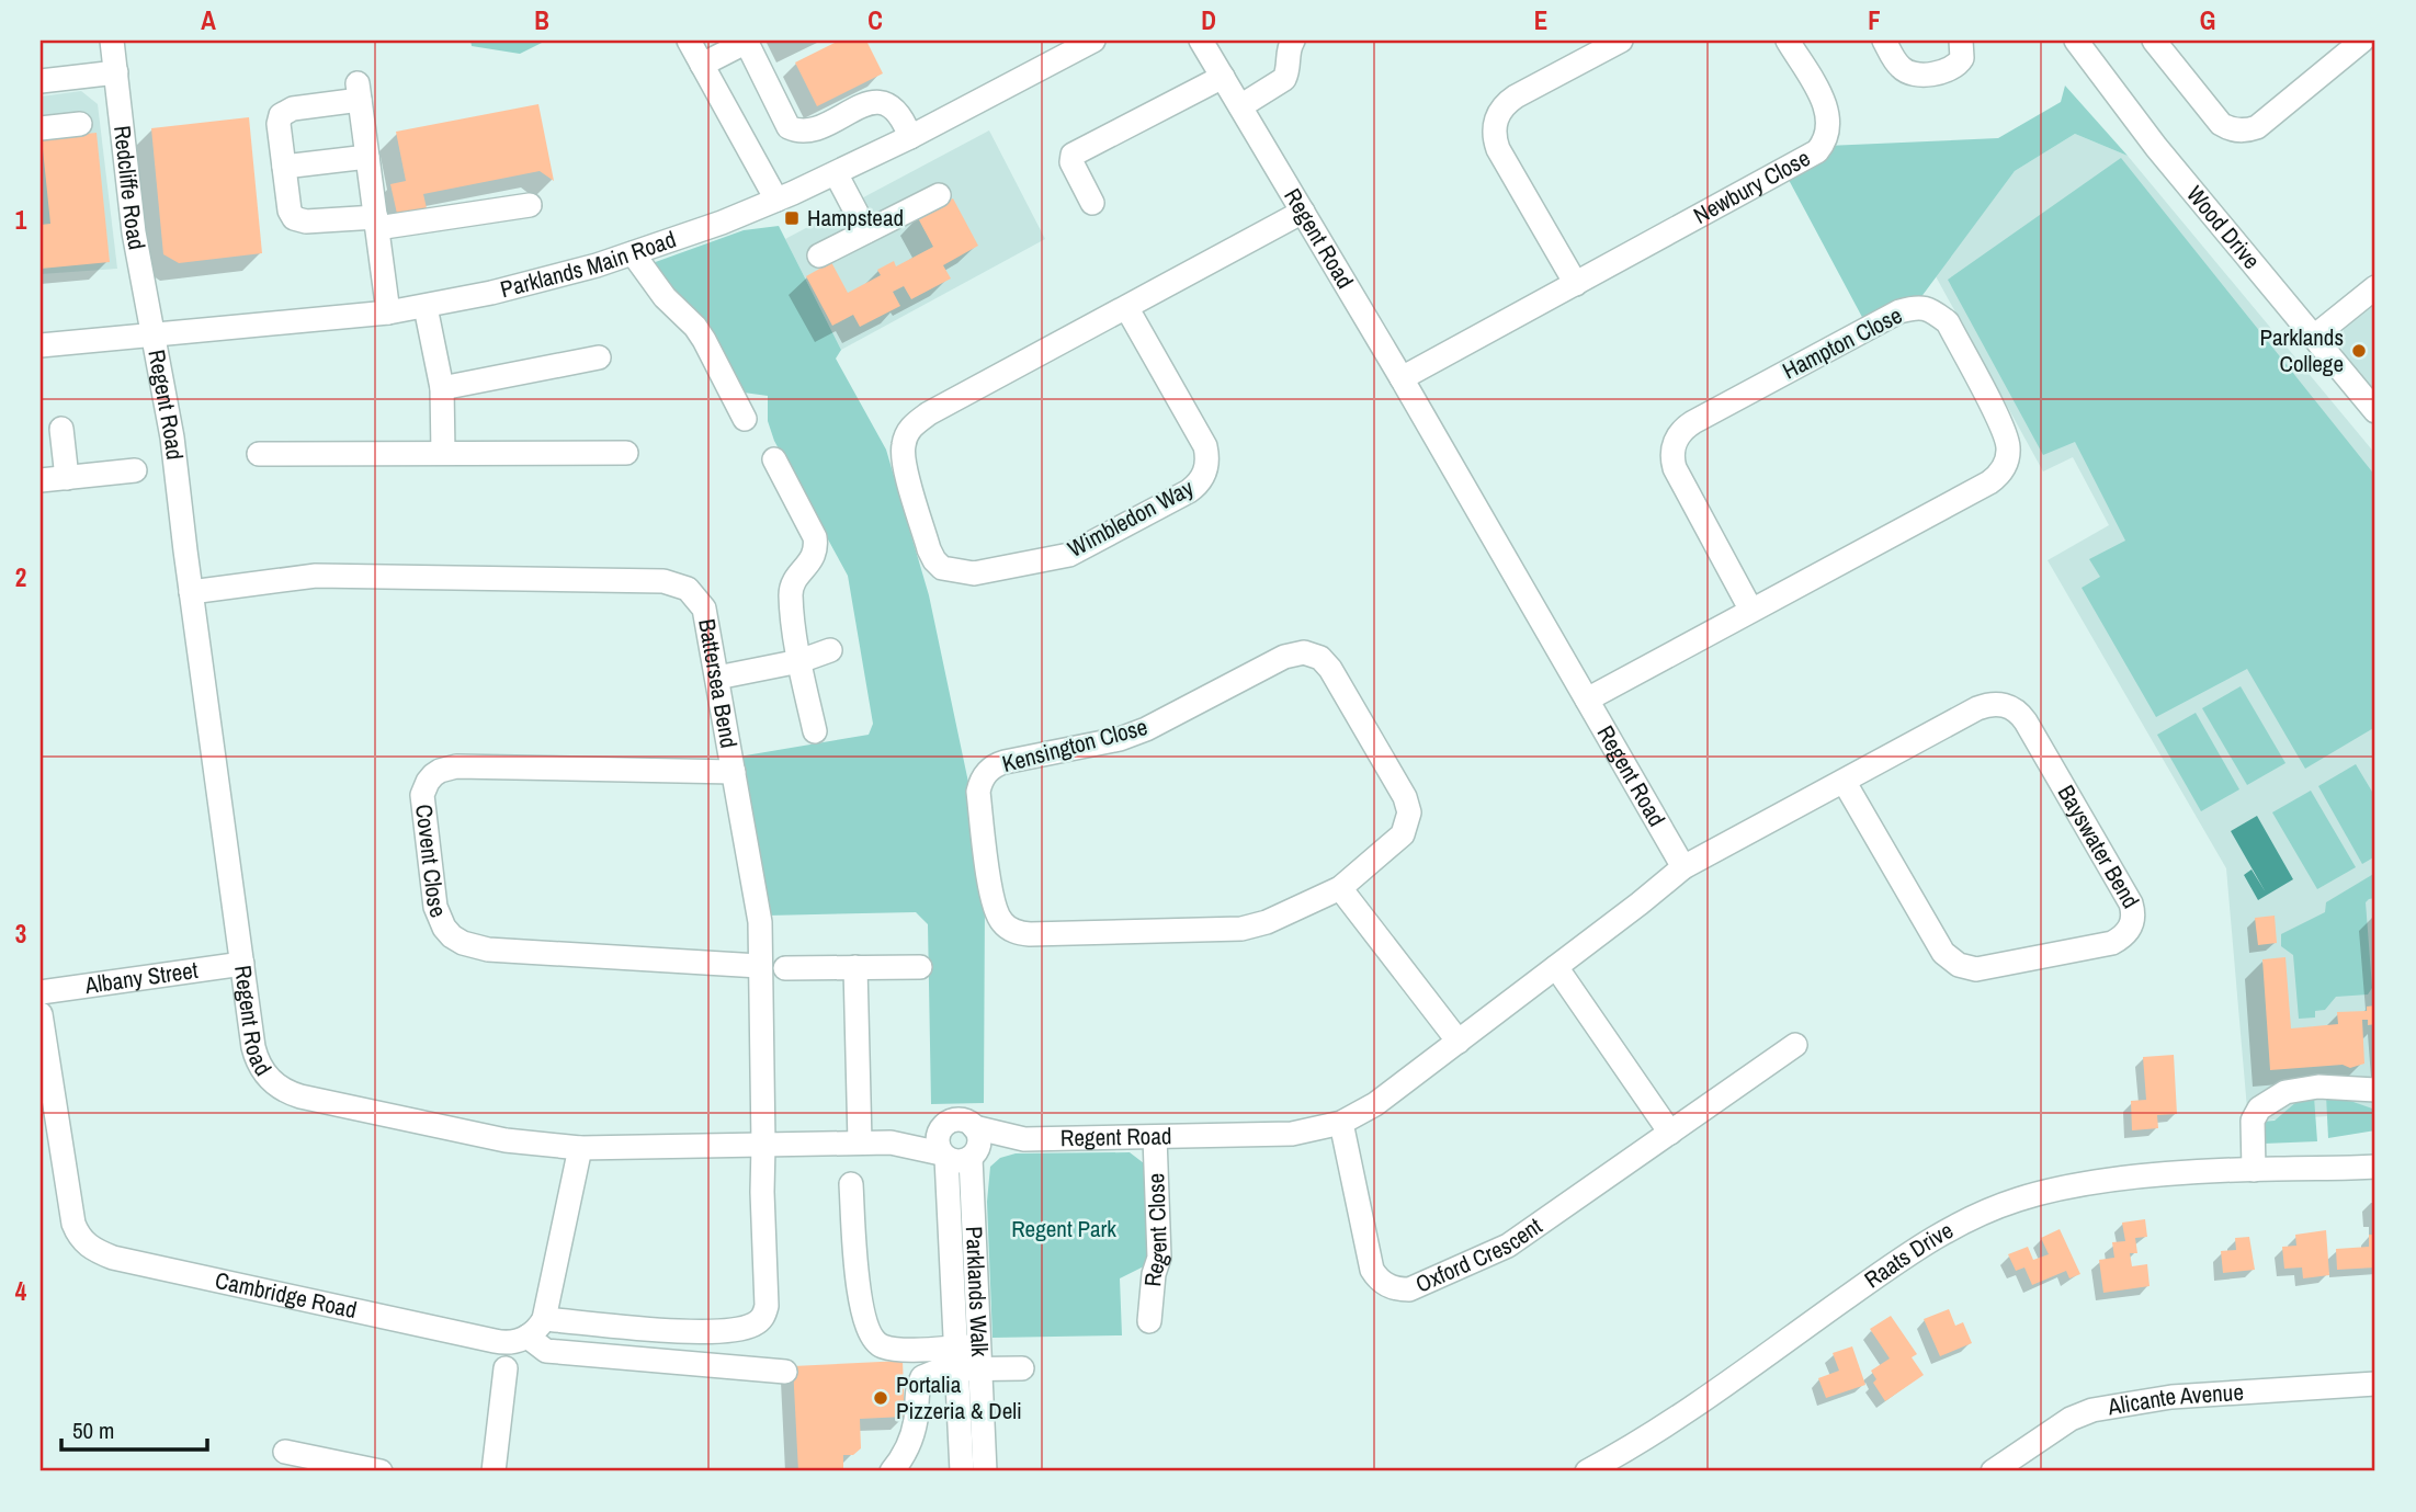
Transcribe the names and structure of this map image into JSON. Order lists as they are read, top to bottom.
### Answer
{
  "streets": {
    "street": [
      "Redcliffe Road",
      "Newbury Close",
      "Wood Drive",
      "Regent Road",
      "Parklands Main Road",
      "Hampton Close",
      "Wimbledon Way",
      "Battersea Bend",
      "Kensington Close",
      "Bayswater Bend",
      "Covent Close",
      "Albany Street",
      "Regent Close",
      "Oxford Crescent",
      "Raats Drive",
      "Parklands Walk",
      "Cambridge Road",
      "Alicante Avenue"
    ]
  },
  "crossings": [
    ["Redcliffe Road", "Regent Road"],
    ["Redcliffe Road", "Parklands Main Road"],
    ["Newbury Close", "Regent Road"],
    ["Regent Road", "Parklands Main Road"],
    ["Regent Road", "Hampton Close"],
    ["Regent Road", "Wimbledon Way"],
    ["Regent Road", "Battersea Bend"],
    ["Regent Road", "Bayswater Bend"],
    ["Regent Road", "Albany Street"],
    ["Regent Road", "Regent Close"],
    ["Regent Road", "Oxford Crescent"],
    ["Regent Road", "Parklands Walk"],
    ["Battersea Bend", "Covent Close"]
  ],
  "parks": ["Regent Park"],
  "places": {
    "transit": ["Hampstead"],
    "other": ["Parklands College", "Portalia Pizzeria & Deli"]
  },
  "scale_bar": "50 m",
  "grid": {
    "columns": [
      "A",
      "B",
      "C",
      "D",
      "E",
      "F",
      "G"
    ],
    "rows": [
      "1",
      "2",
      "3",
      "4"
    ]
  }
}
